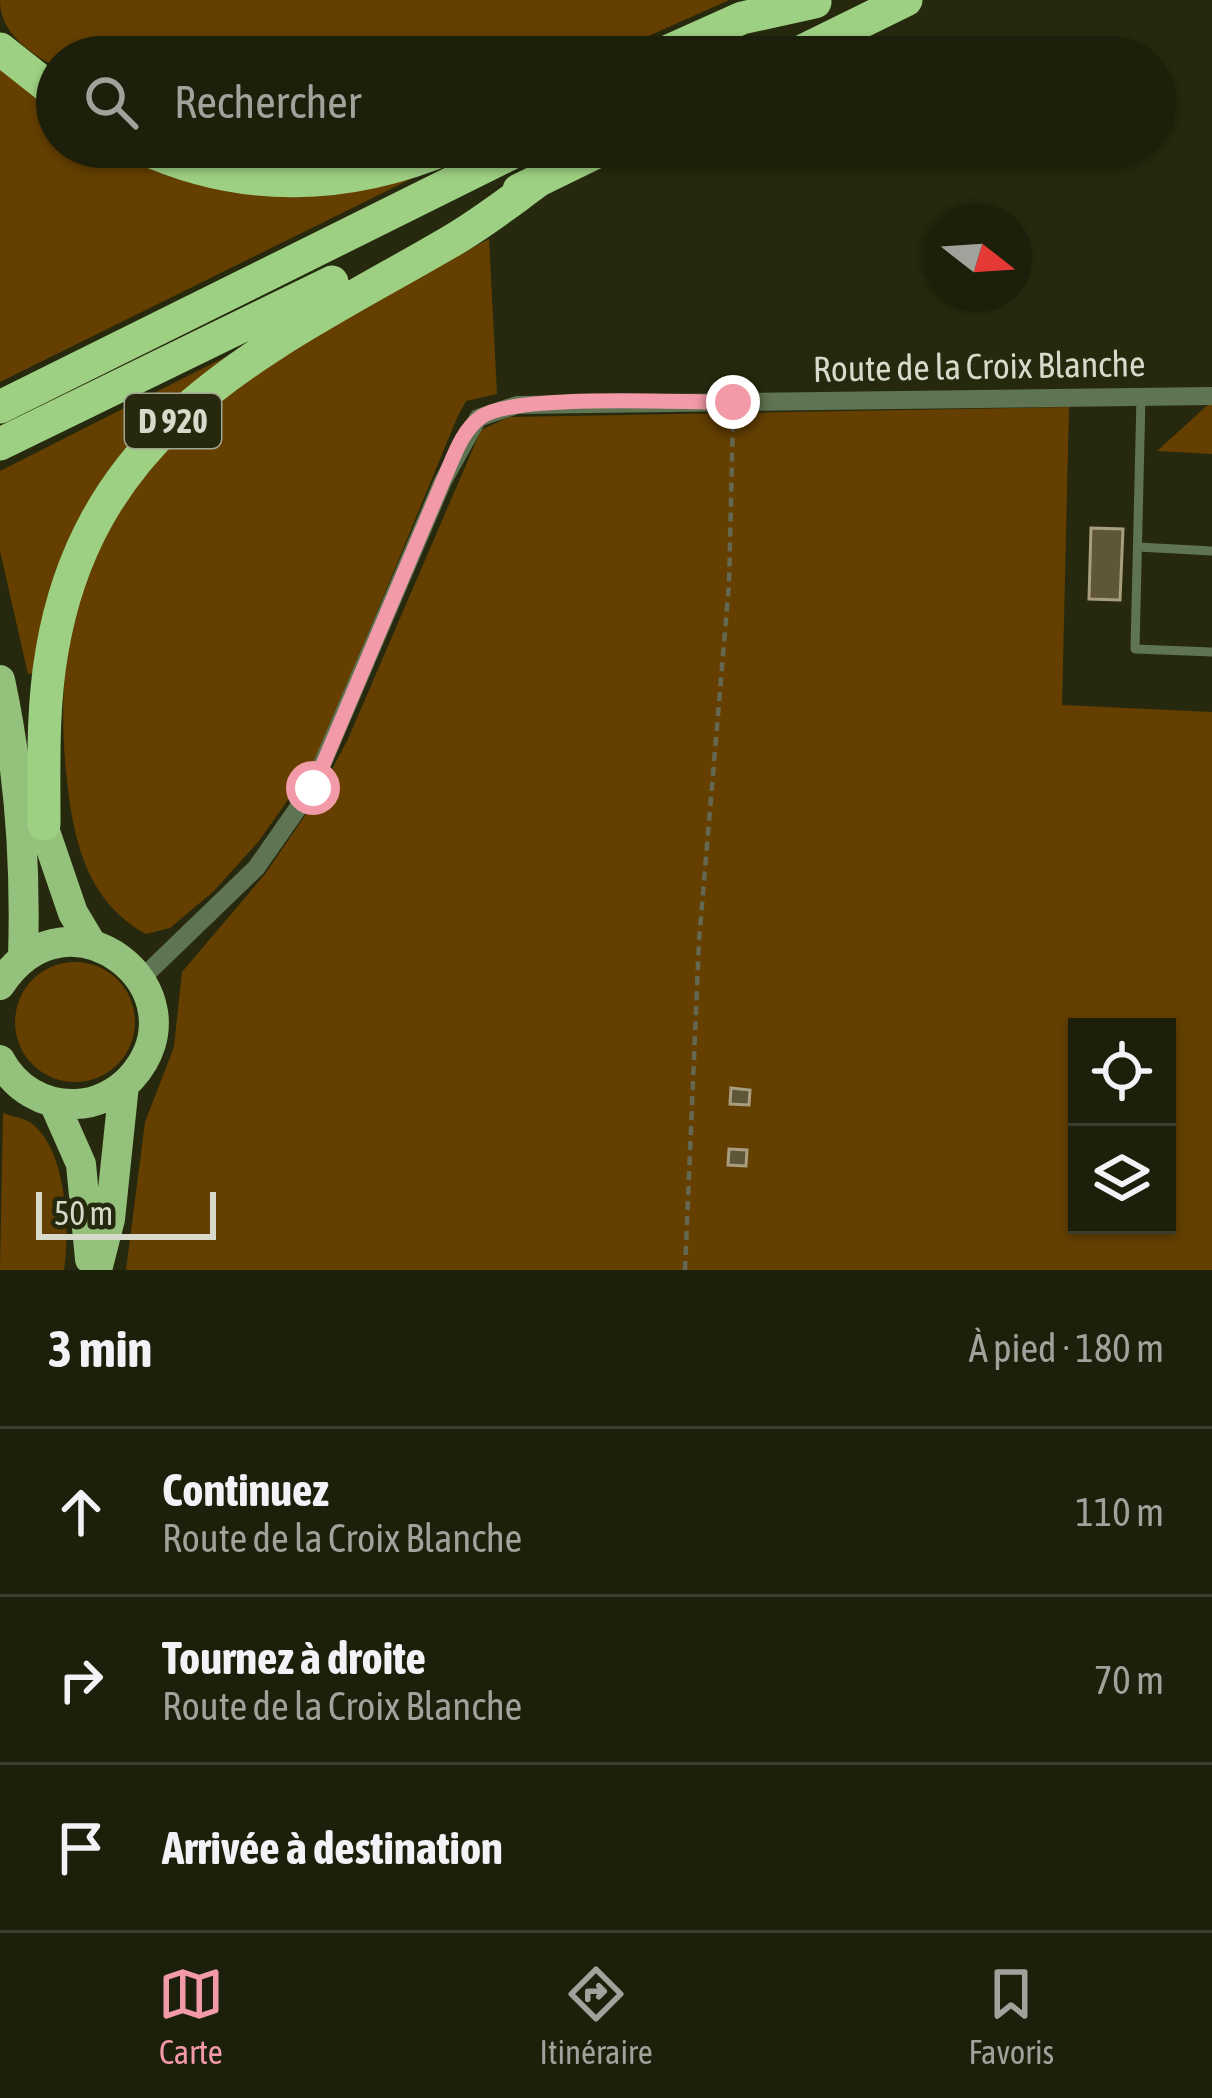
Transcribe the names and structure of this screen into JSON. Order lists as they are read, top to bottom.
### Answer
{
  "streets": {
    "highway": ["D 920"],
    "street": ["Route de la Croix Blanche"]
  },
  "scale_bar": "50 m",
  "north": "right",
  "page": {
    "search": "Rechercher",
    "scale": "50 m",
    "heading": ["3 min", "À pied · 180 m"],
    "list": [
      ["Continuez", "Route de la Croix Blanche", "110 m"],
      ["Tournez à droite", "Route de la Croix Blanche", "70 m"],
      "Arrivée à destination"
    ],
    "nav": ["Carte", "Itinéraire", "Favoris"]
  }
}
